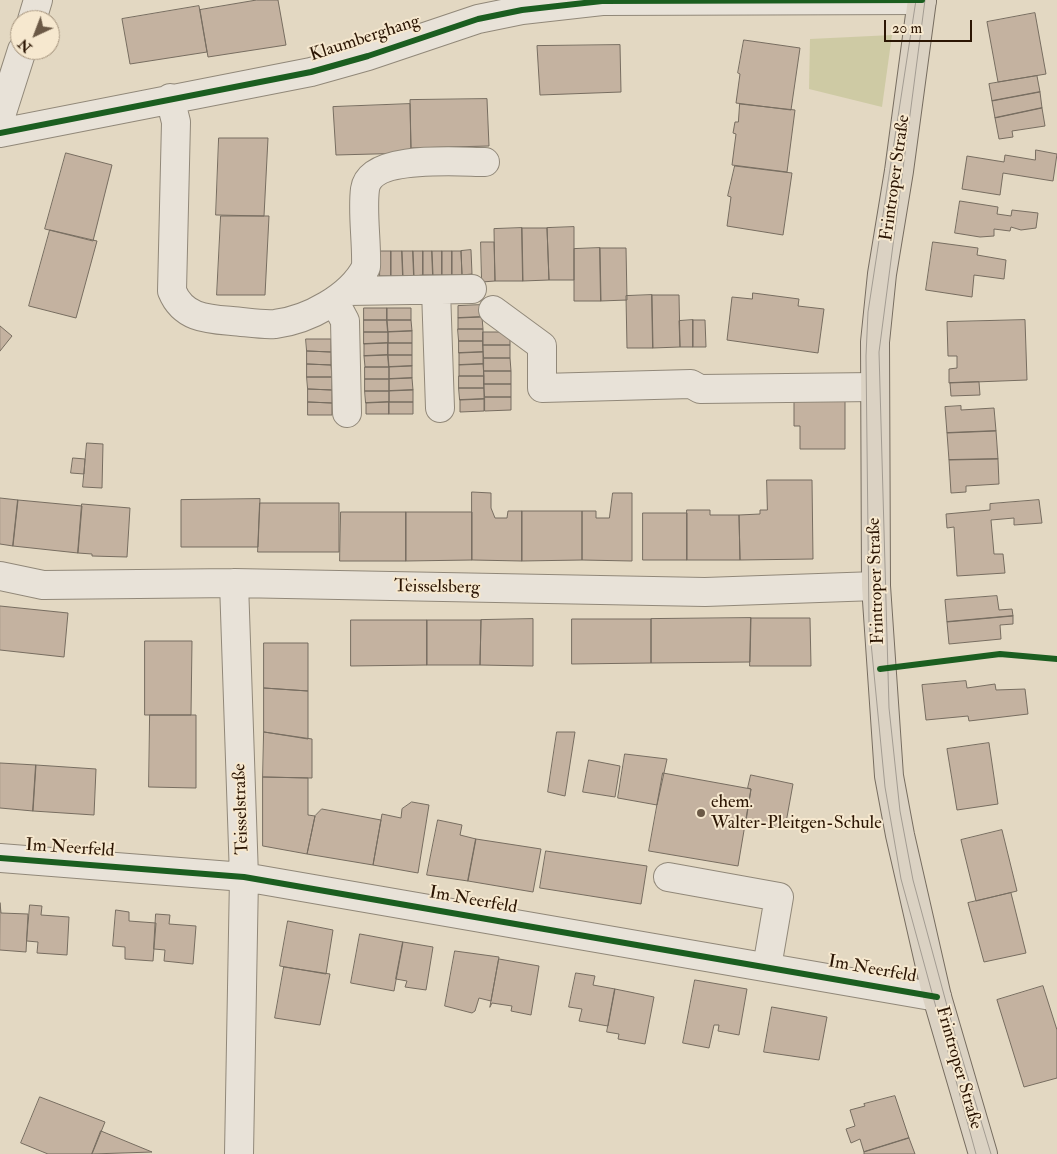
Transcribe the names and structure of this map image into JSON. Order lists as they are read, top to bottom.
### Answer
{
  "streets": {
    "main road": ["Frintroper Straße"],
    "street": [
      "Klaumberghang",
      "Teisselsberg",
      "Teisselstraße",
      "Im Neerfeld"
    ]
  },
  "crossings": [
    ["Klaumberghang", "Frintroper Straße"],
    ["Frintroper Straße", "Teisselsberg"],
    ["Frintroper Straße", "Im Neerfeld"],
    ["Teisselsberg", "Teisselstraße"],
    ["Teisselstraße", "Im Neerfeld"]
  ],
  "places": ["ehem. Walter-Pleitgen-Schule"],
  "scale_bar": "20 m",
  "north": "bottom left"
}
